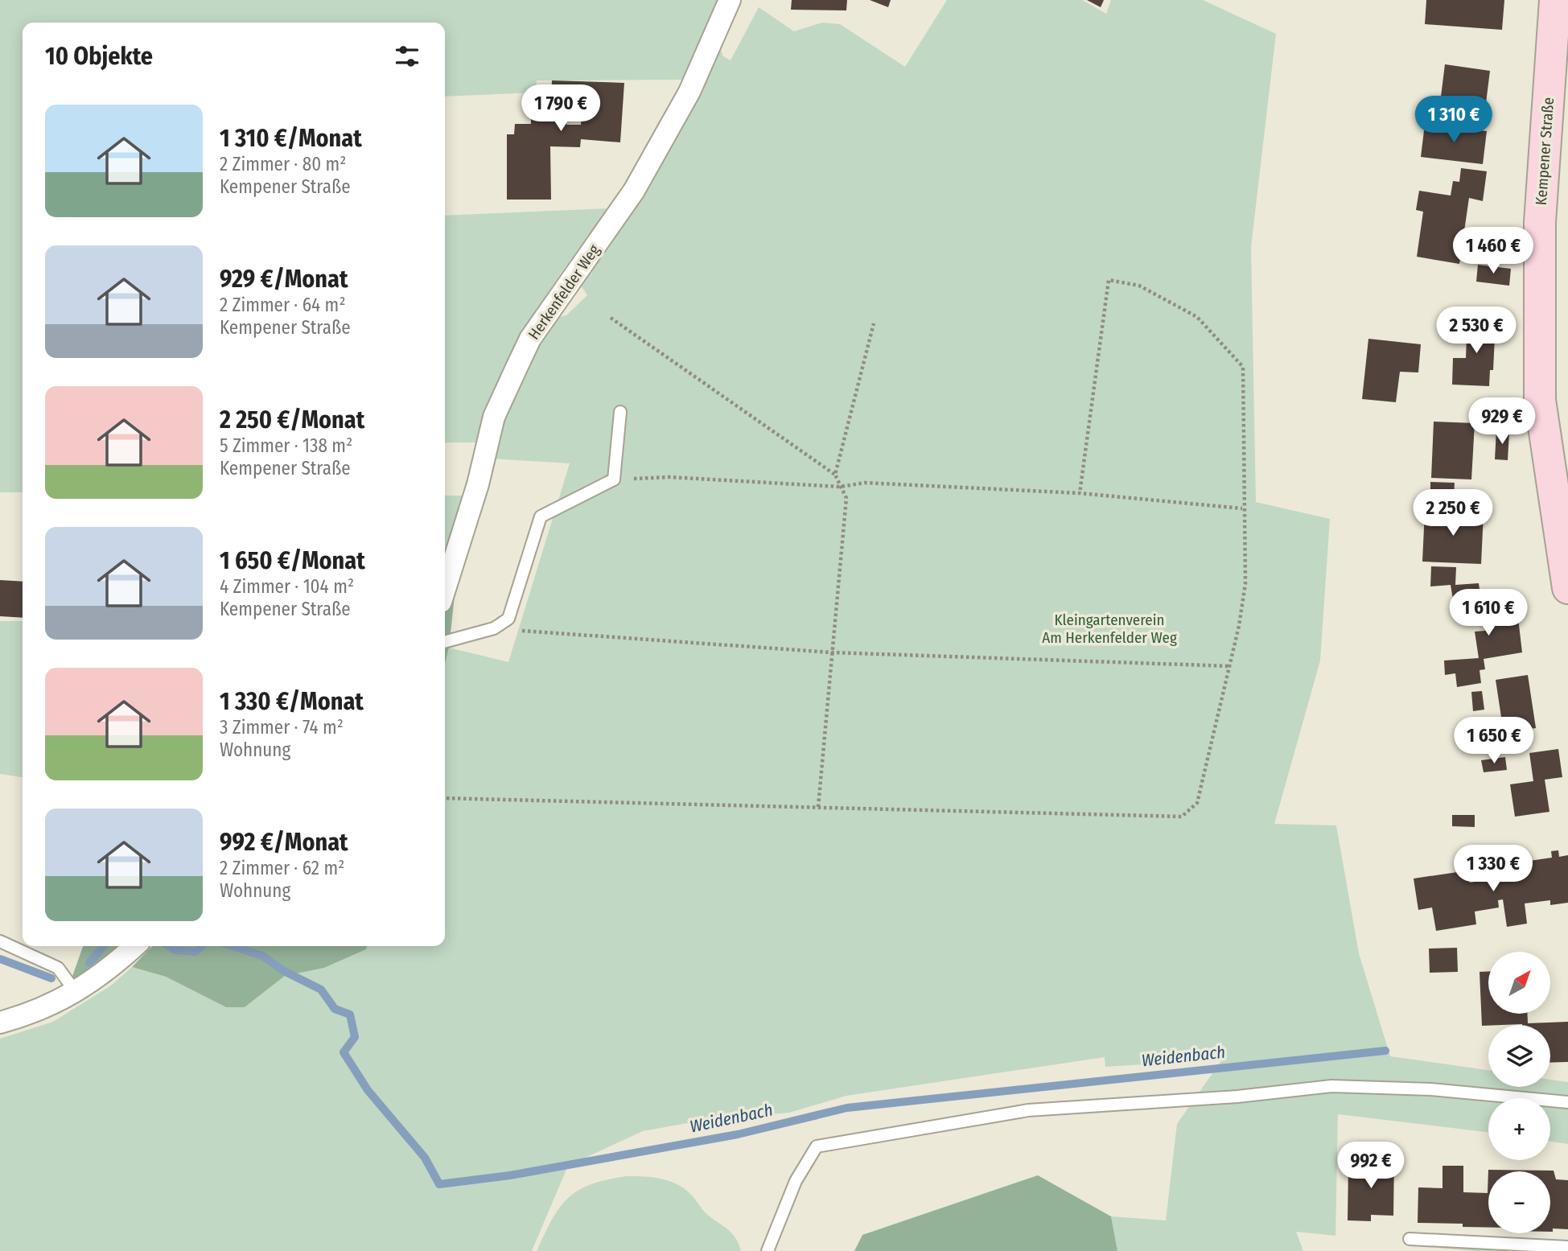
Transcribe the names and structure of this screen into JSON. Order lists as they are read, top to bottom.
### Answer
{
  "streets": {
    "main road": ["Kempener Straße"],
    "street": ["Herkenfelder Weg"]
  },
  "water": ["Weidenbach"],
  "parks": ["Kleingartenverein Am Herkenfelder Weg"],
  "north": "top right",
  "page": {
    "heading": "10 Objekte",
    "price": [
      "1 790 €",
      "1 310 €",
      "1 460 €",
      "2 530 €",
      "929 €",
      "2 250 €",
      "1 610 €",
      "1 650 €",
      "1 330 €",
      "992 €"
    ],
    "list": [
      {
        "name": "1 310 €/Monat",
        "note": "2 Zimmer · 80 m² · Kempener Straße"
      },
      {
        "name": "929 €/Monat",
        "note": "2 Zimmer · 64 m² · Kempener Straße"
      },
      {
        "name": "2 250 €/Monat",
        "note": "5 Zimmer · 138 m² · Kempener Straße"
      },
      {
        "name": "1 650 €/Monat",
        "note": "4 Zimmer · 104 m² · Kempener Straße"
      },
      {
        "name": "1 330 €/Monat",
        "note": "3 Zimmer · 74 m² · Wohnung"
      },
      {
        "name": "992 €/Monat",
        "note": "2 Zimmer · 62 m² · Wohnung"
      }
    ],
    "map_buttons": ["+", "−"]
  }
}
